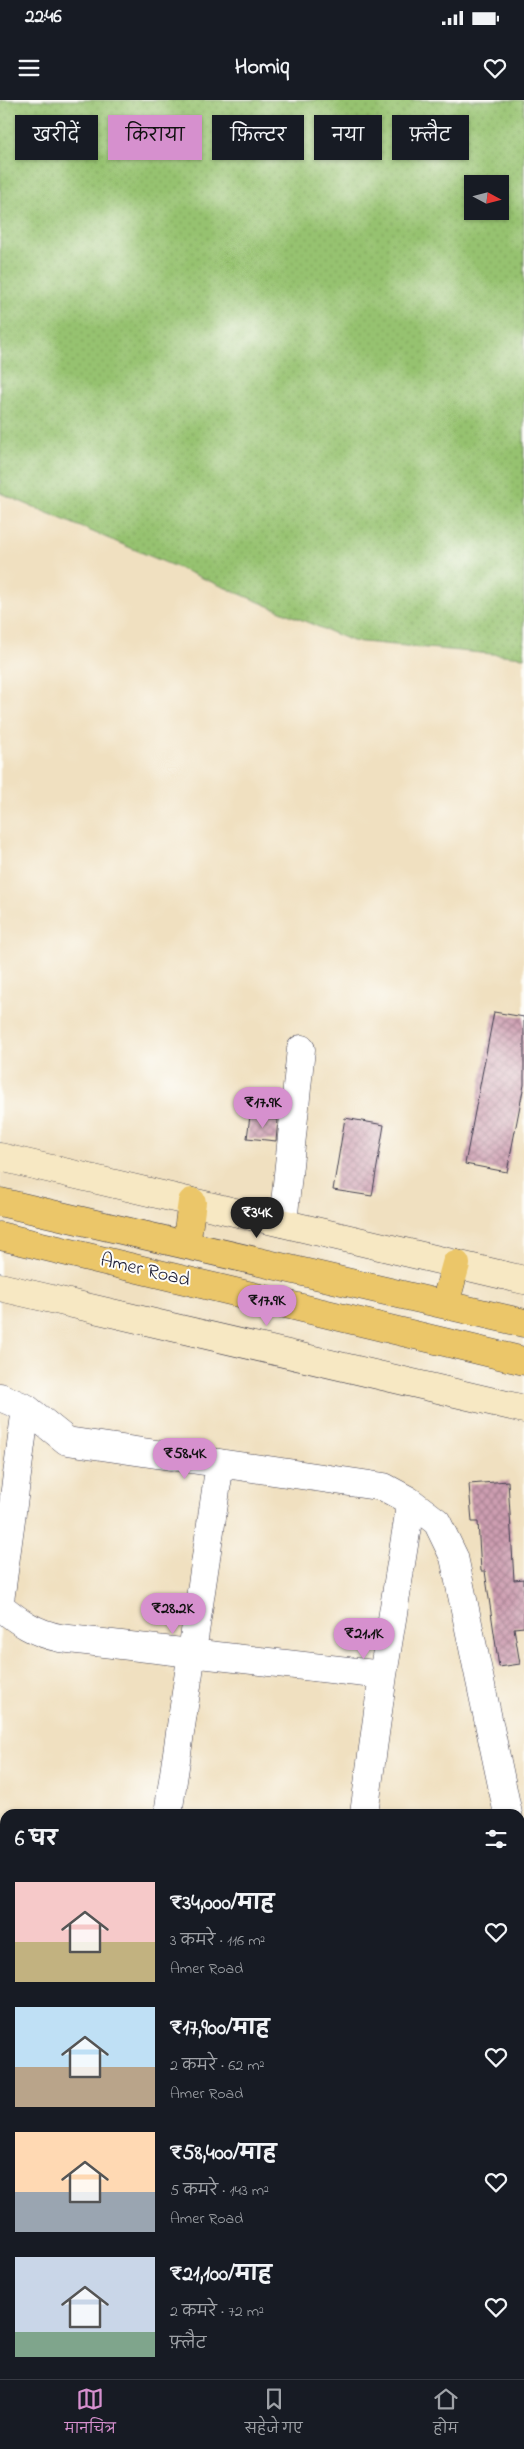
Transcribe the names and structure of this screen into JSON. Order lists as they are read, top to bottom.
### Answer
{
  "streets": {
    "highway": ["Amer Road"]
  },
  "north": "right",
  "page": {
    "status": "22:46",
    "header": "Homiq",
    "chip": [
      "खरीदें",
      "किराया",
      "फ़िल्टर",
      "नया",
      "फ़्लैट"
    ],
    "price": [
      "₹17.9K",
      "₹34K",
      "₹17.9K",
      "₹58.4K",
      "₹28.2K",
      "₹21.1K"
    ],
    "heading": "6 घर",
    "list": [
      {
        "name": "₹34,000/माह",
        "note": "3 कमरे · 116 m² · Amer Road"
      },
      {
        "name": "₹17,900/माह",
        "note": "2 कमरे · 62 m² · Amer Road"
      },
      {
        "name": "₹58,400/माह",
        "note": "5 कमरे · 143 m² · Amer Road"
      },
      {
        "name": "₹21,100/माह",
        "note": "2 कमरे · 72 m² · फ़्लैट"
      }
    ],
    "tabs": ["मानचित्र", "सहेजे गए", "होम"]
  }
}
